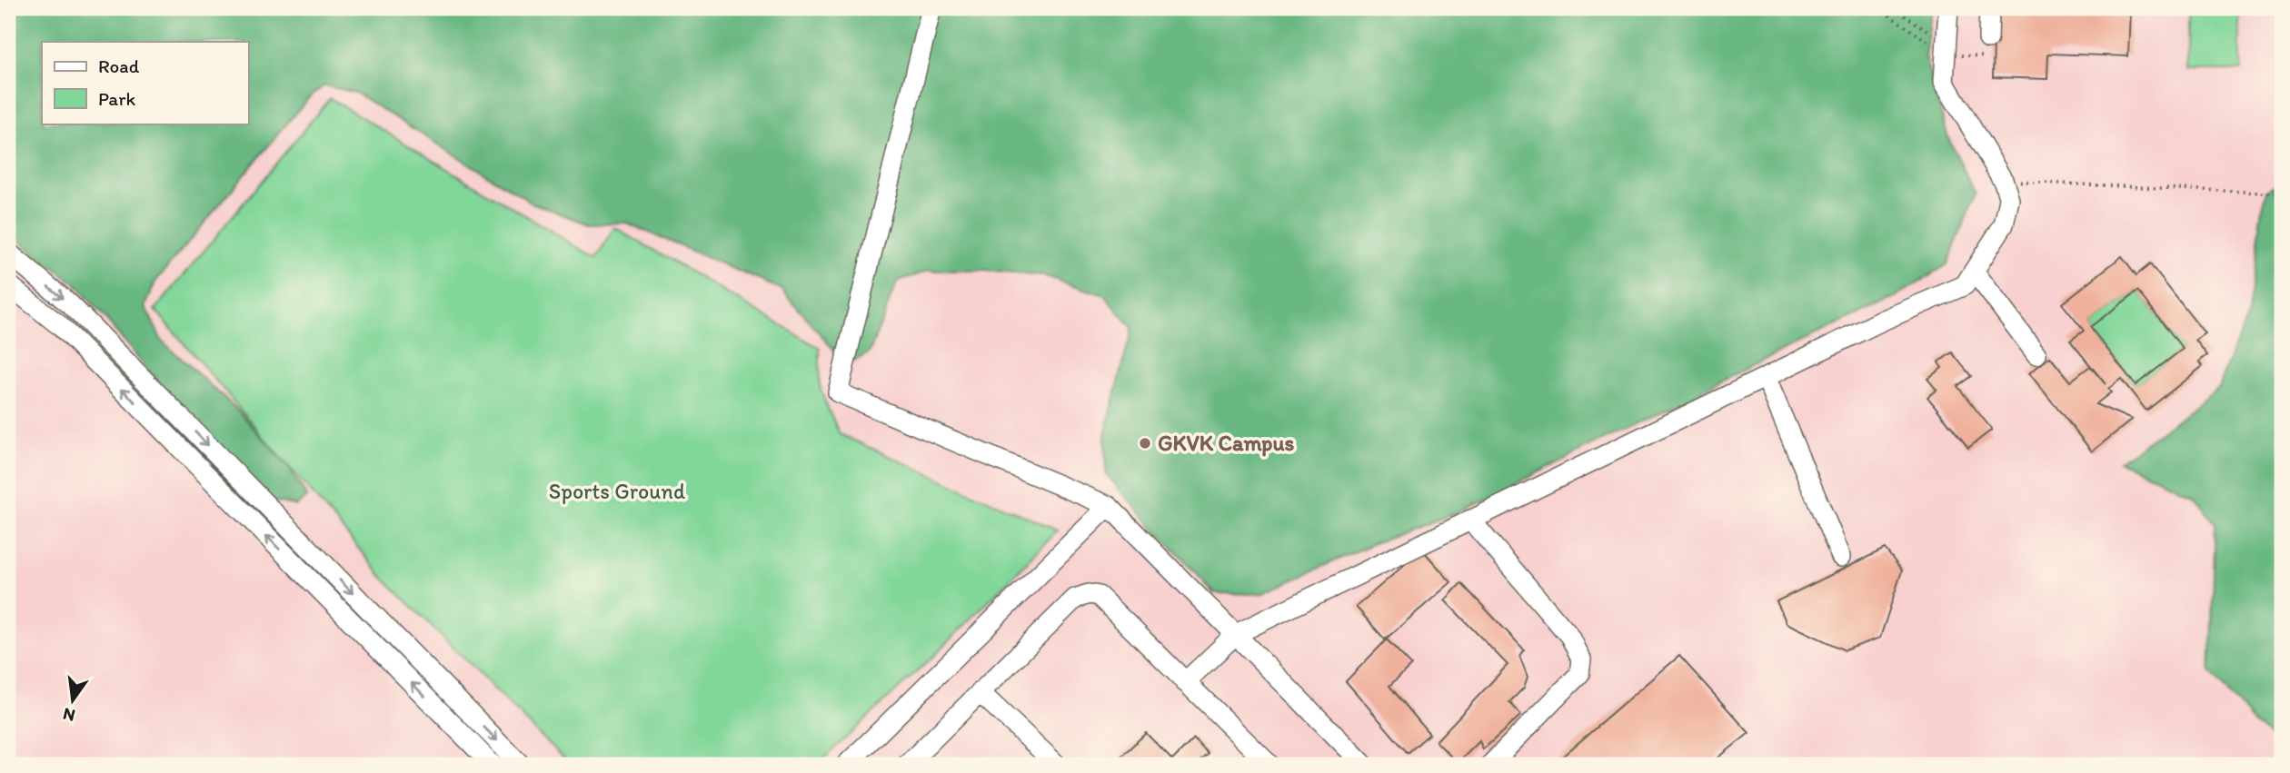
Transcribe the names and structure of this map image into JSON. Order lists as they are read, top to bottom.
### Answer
{
  "parks": ["Sports Ground"],
  "places": ["GKVK Campus"],
  "legend": ["Road", "Park"],
  "north": "bottom"
}
